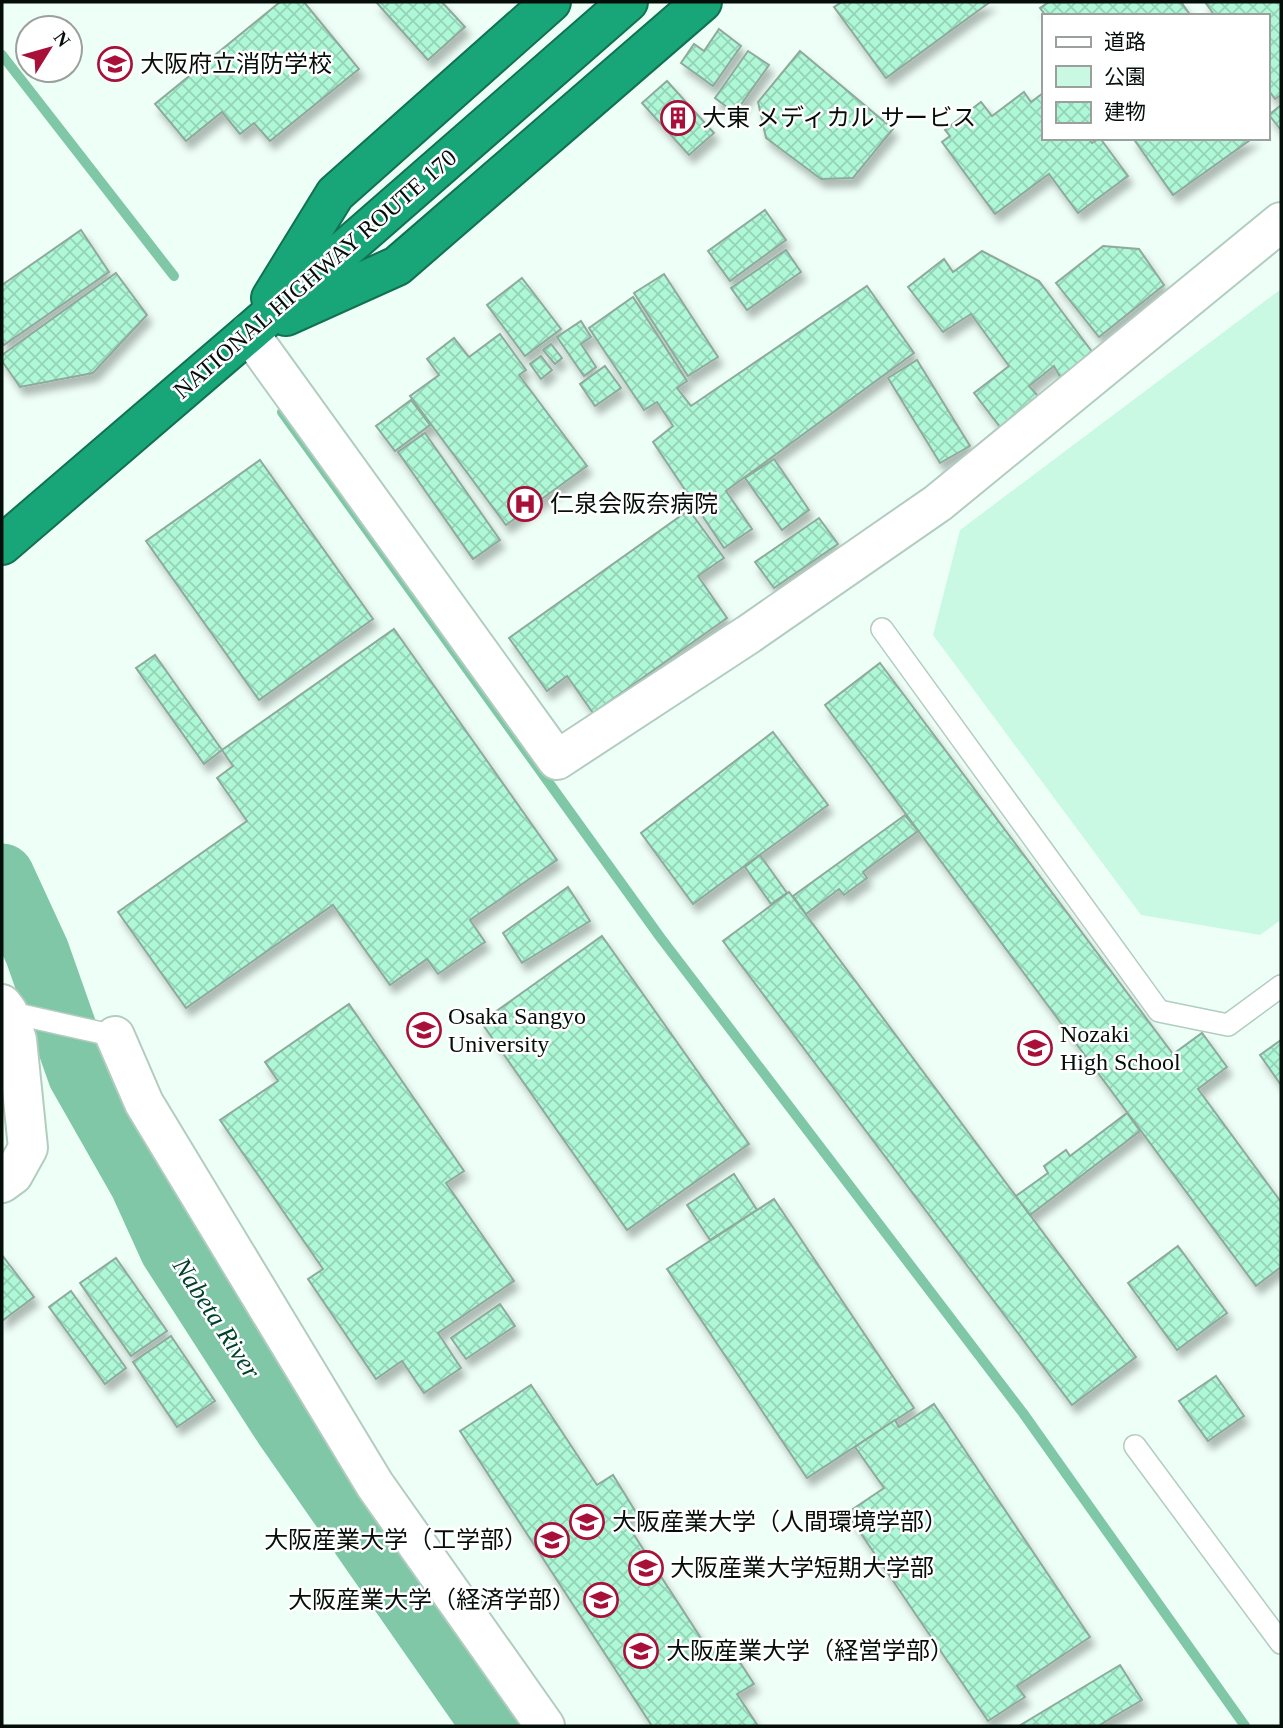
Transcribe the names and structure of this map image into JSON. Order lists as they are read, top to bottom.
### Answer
{
  "streets": {
    "highway": ["NATIONAL HIGHWAY ROUTE 170"]
  },
  "water": ["Nabeta River"],
  "places": {
    "school or university": [
      "大阪府立消防学校",
      "Osaka Sangyo University",
      "Nozaki High School",
      "大阪産業大学（人間環境学部）",
      "大阪産業大学（工学部）",
      "大阪産業大学短期大学部",
      "大阪産業大学（経済学部）",
      "大阪産業大学（経営学部）"
    ],
    "building": ["大東 メディカル サービス"],
    "hospital": ["仁泉会阪奈病院"]
  },
  "legend": ["道路", "公園", "建物"],
  "north": "top right"
}
